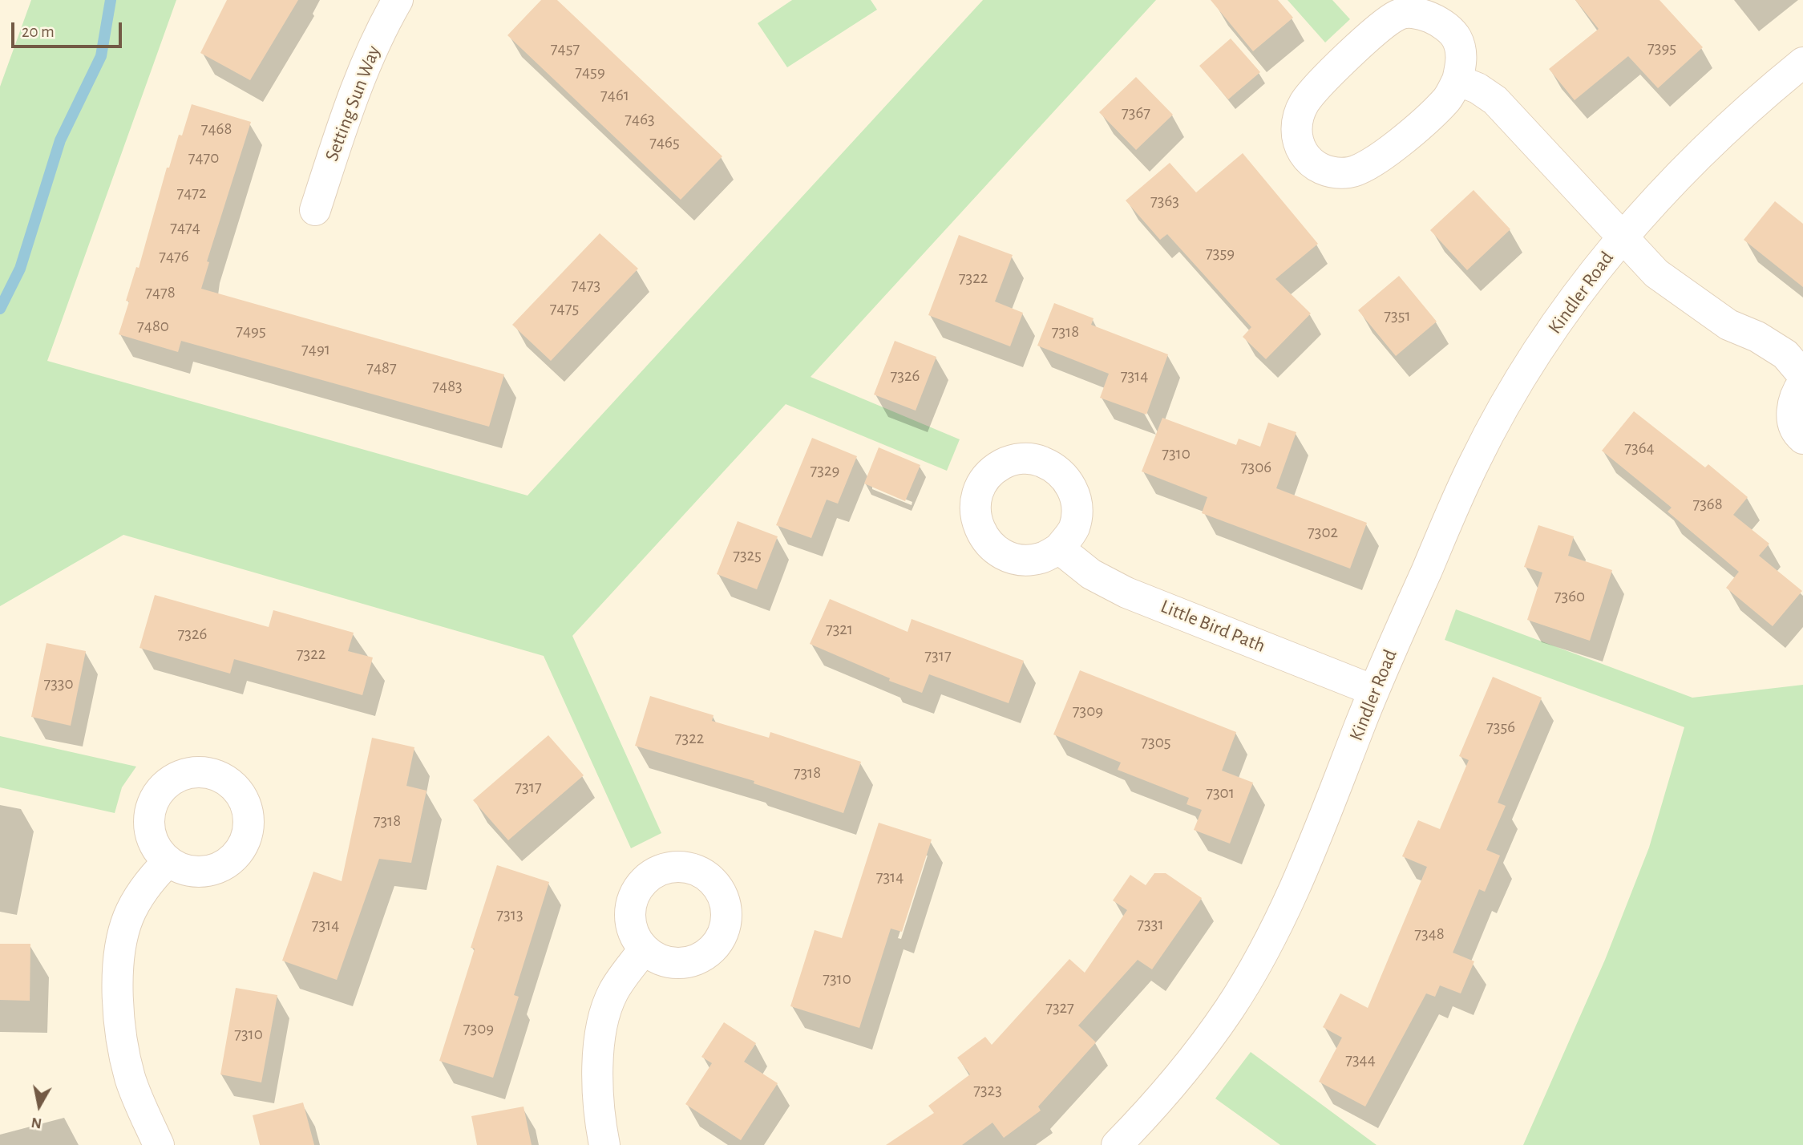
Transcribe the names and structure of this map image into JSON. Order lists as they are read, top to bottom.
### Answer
{
  "streets": {
    "street": ["Setting Sun Way", "Kindler Road", "Little Bird Path"]
  },
  "crossings": [
    ["Kindler Road", "Little Bird Path"]
  ],
  "house_numbers": [
    "7395",
    "7457",
    "7459",
    "7461",
    "7367",
    "7463",
    "7468",
    "7465",
    "7470",
    "7472",
    "7363",
    "7474",
    "7359",
    "7476",
    "7322",
    "7473",
    "7478",
    "7475",
    "7351",
    "7480",
    "7495",
    "7318",
    "7491",
    "7487",
    "7326",
    "7314",
    "7483",
    "7364",
    "7310",
    "7306",
    "7329",
    "7368",
    "7302",
    "7325",
    "7360",
    "7321",
    "7326",
    "7322",
    "7317",
    "7330",
    "7309",
    "7356",
    "7322",
    "7305",
    "7318",
    "7317",
    "7301",
    "7318",
    "7314",
    "7313",
    "7331",
    "7314",
    "7348",
    "7310",
    "7327",
    "7309",
    "7310",
    "7344",
    "7323"
  ],
  "scale_bar": "20 m",
  "north": "bottom"
}
